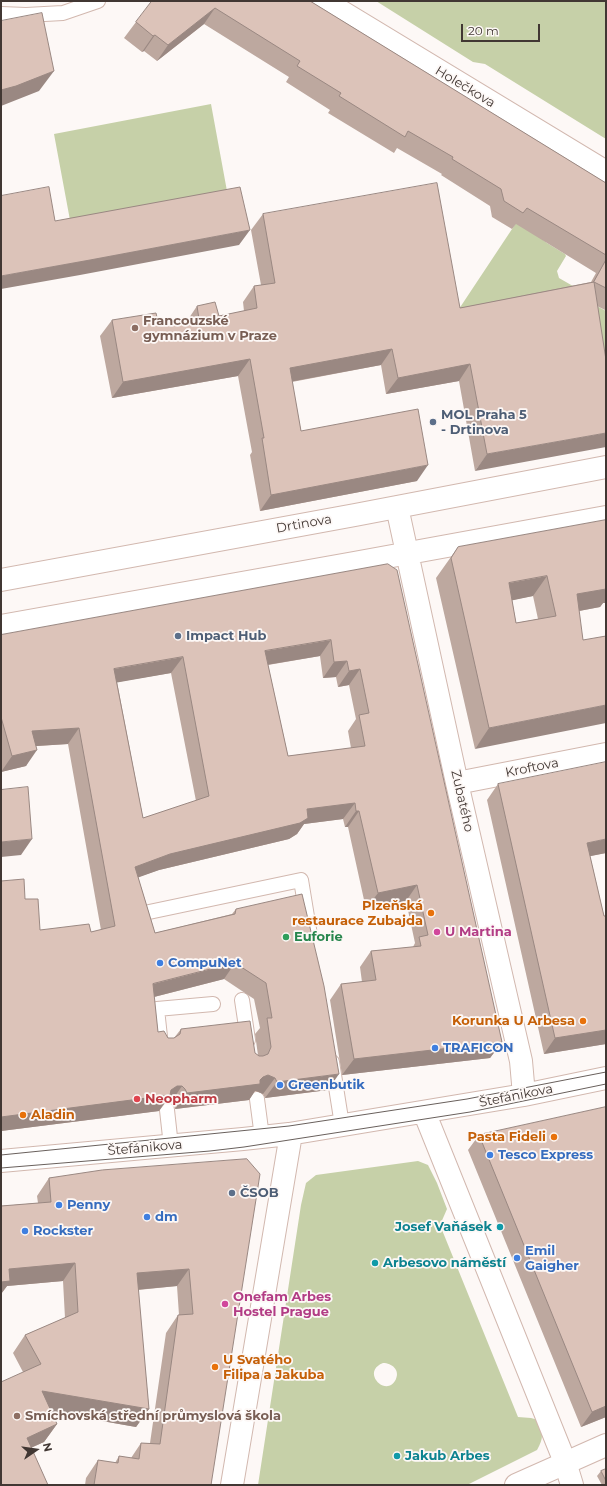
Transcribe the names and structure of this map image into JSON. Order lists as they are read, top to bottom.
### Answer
{
  "streets": {
    "street": [
      "Holečkova",
      "Drtinova",
      "Kroftova",
      "Zubatého",
      "Štefánikova"
    ]
  },
  "crossings": [
    ["Drtinova", "Zubatého"],
    ["Kroftova", "Zubatého"],
    ["Zubatého", "Štefánikova"]
  ],
  "places": [
    "Francouzské gymnázium v Praze",
    "MOL Praha 5 - Drtinova",
    "Impact Hub",
    "Plzeňská restaurace Zubajda",
    "U Martina",
    "Euforie",
    "CompuNet",
    "Korunka U Arbesa",
    "TRAFICON",
    "Greenbutik",
    "Neopharm",
    "Aladin",
    "Pasta Fideli",
    "Tesco Express",
    "ČSOB",
    "Penny",
    "dm",
    "Josef Vaňásek",
    "Rockster",
    "Emil Gaigher",
    "Arbesovo náměstí",
    "Onefam Arbes Hostel Prague",
    "U Svatého Filipa a Jakuba",
    "Smíchovská střední průmyslová škola",
    "Jakub Arbes"
  ],
  "scale_bar": "20 m",
  "north": "right"
}
